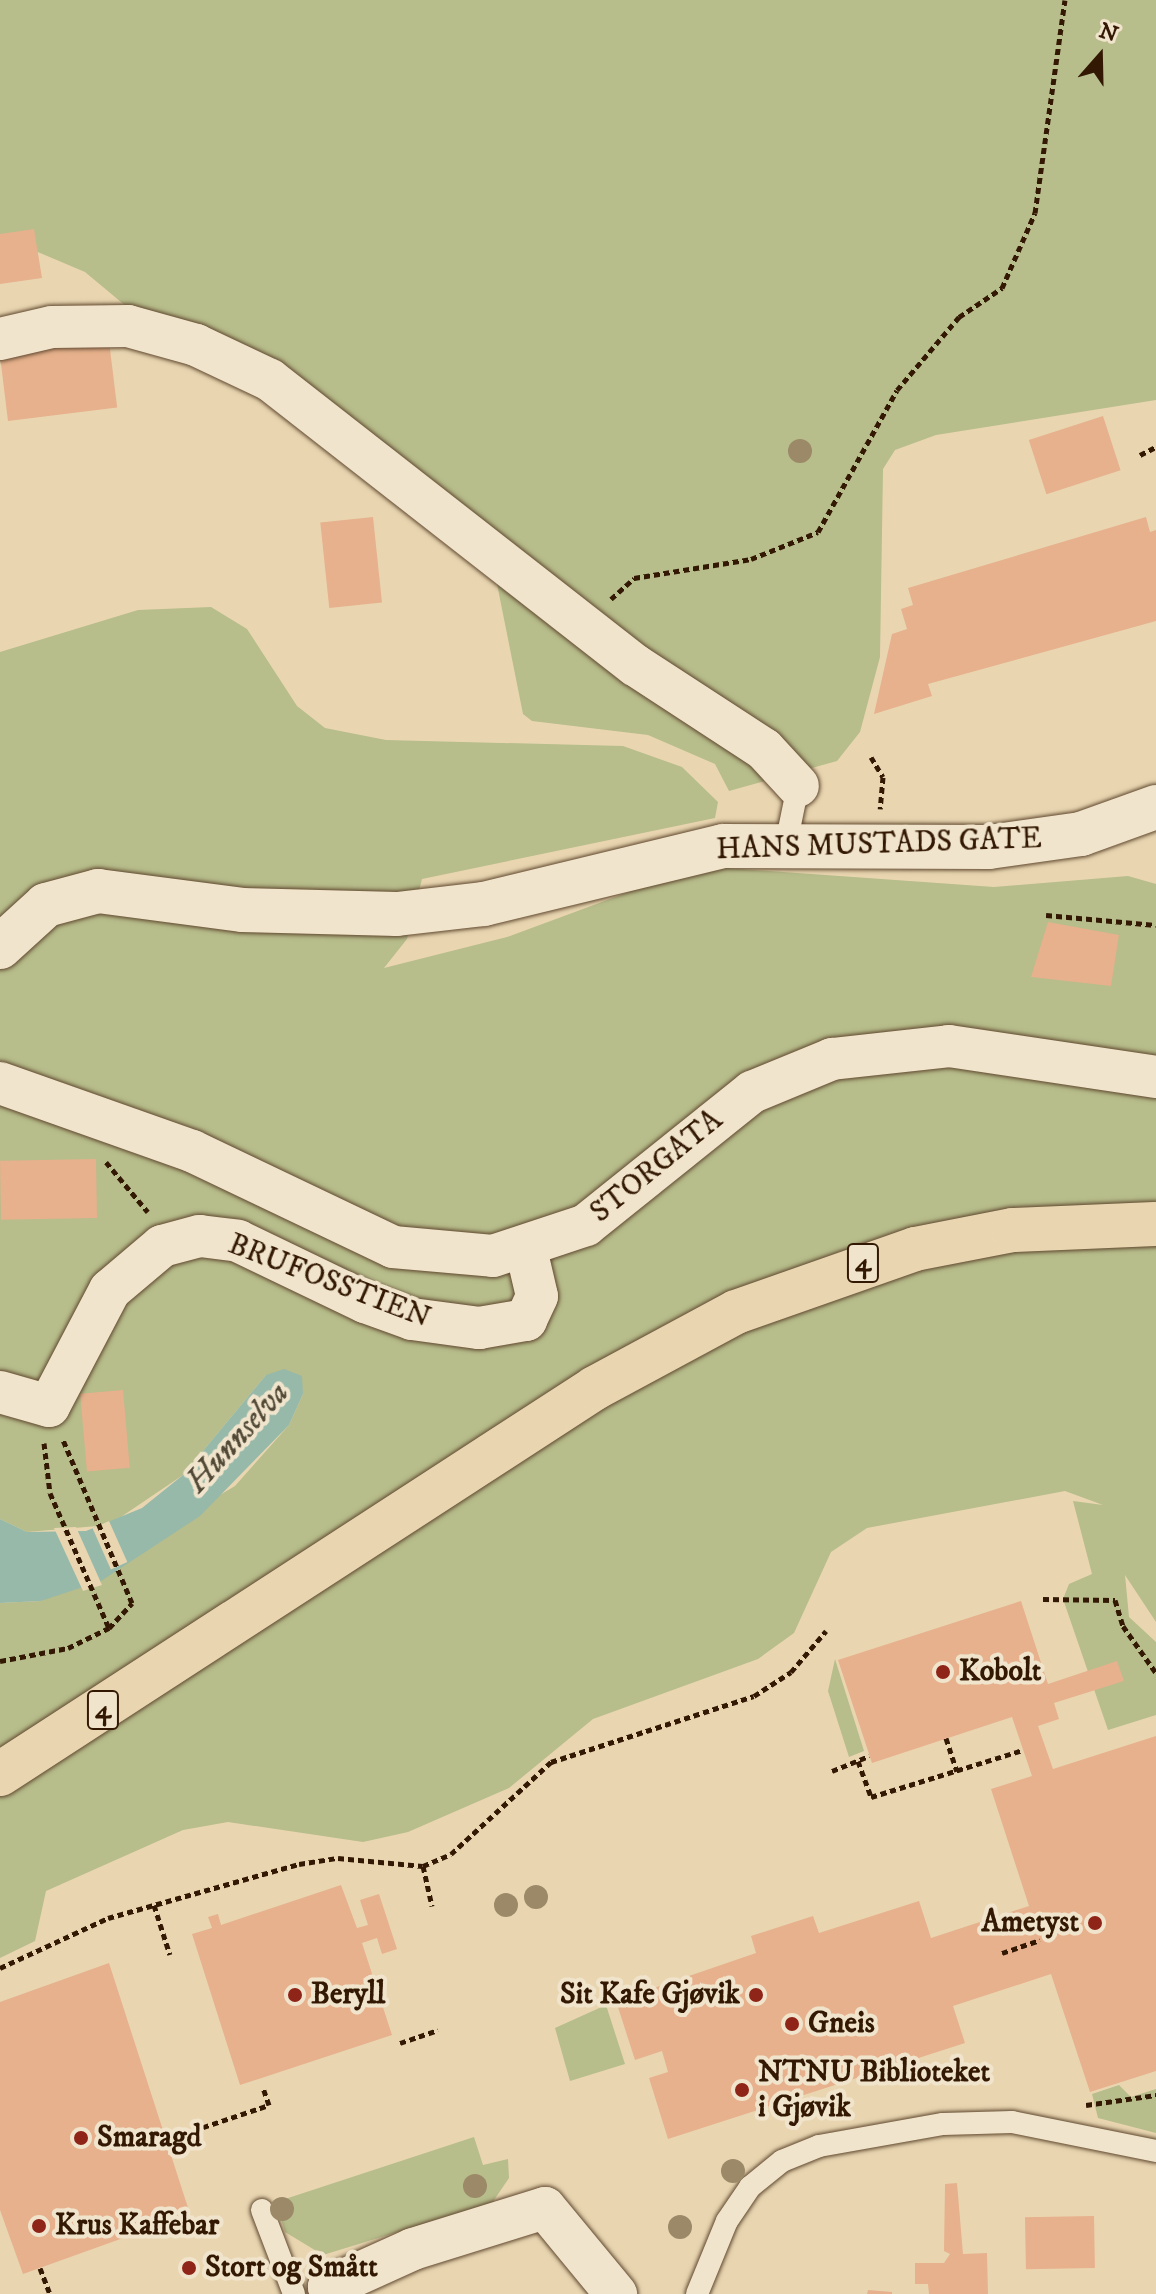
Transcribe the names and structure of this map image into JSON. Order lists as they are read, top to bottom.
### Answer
{
  "streets": {
    "highway": ["4"],
    "main road": ["HANS MUSTADS GATE"],
    "street": ["STORGATA", "BRUFOSSTIEN"]
  },
  "crossings": [
    ["STORGATA", "BRUFOSSTIEN"]
  ],
  "water": ["Hunnselva"],
  "places": [
    "Kobolt",
    "Ametyst",
    "Beryll",
    "Sit Kafe Gjøvik",
    "Gneis",
    "NTNU Biblioteket i Gjøvik",
    "Smaragd",
    "Krus Kaffebar",
    "Stort og Smått"
  ],
  "north": "top"
}
